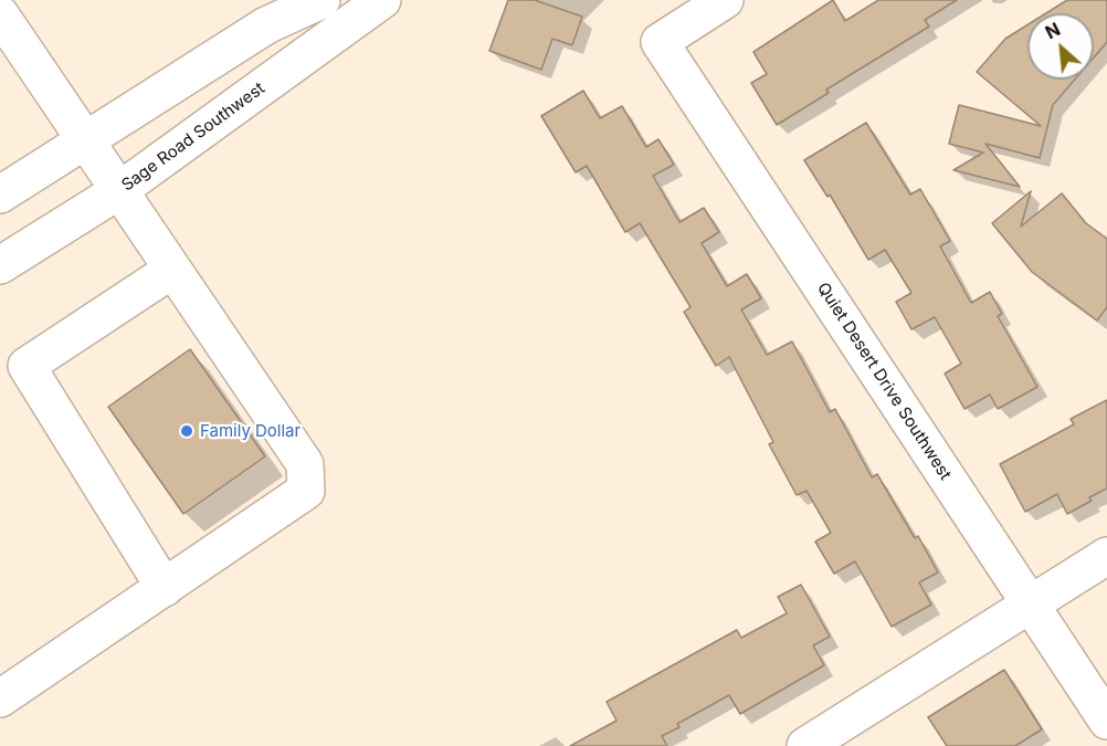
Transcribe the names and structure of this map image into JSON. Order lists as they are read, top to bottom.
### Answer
{
  "streets": {
    "street": ["Sage Road Southwest", "Quiet Desert Drive Southwest"]
  },
  "places": ["Family Dollar"],
  "north": "top left"
}
